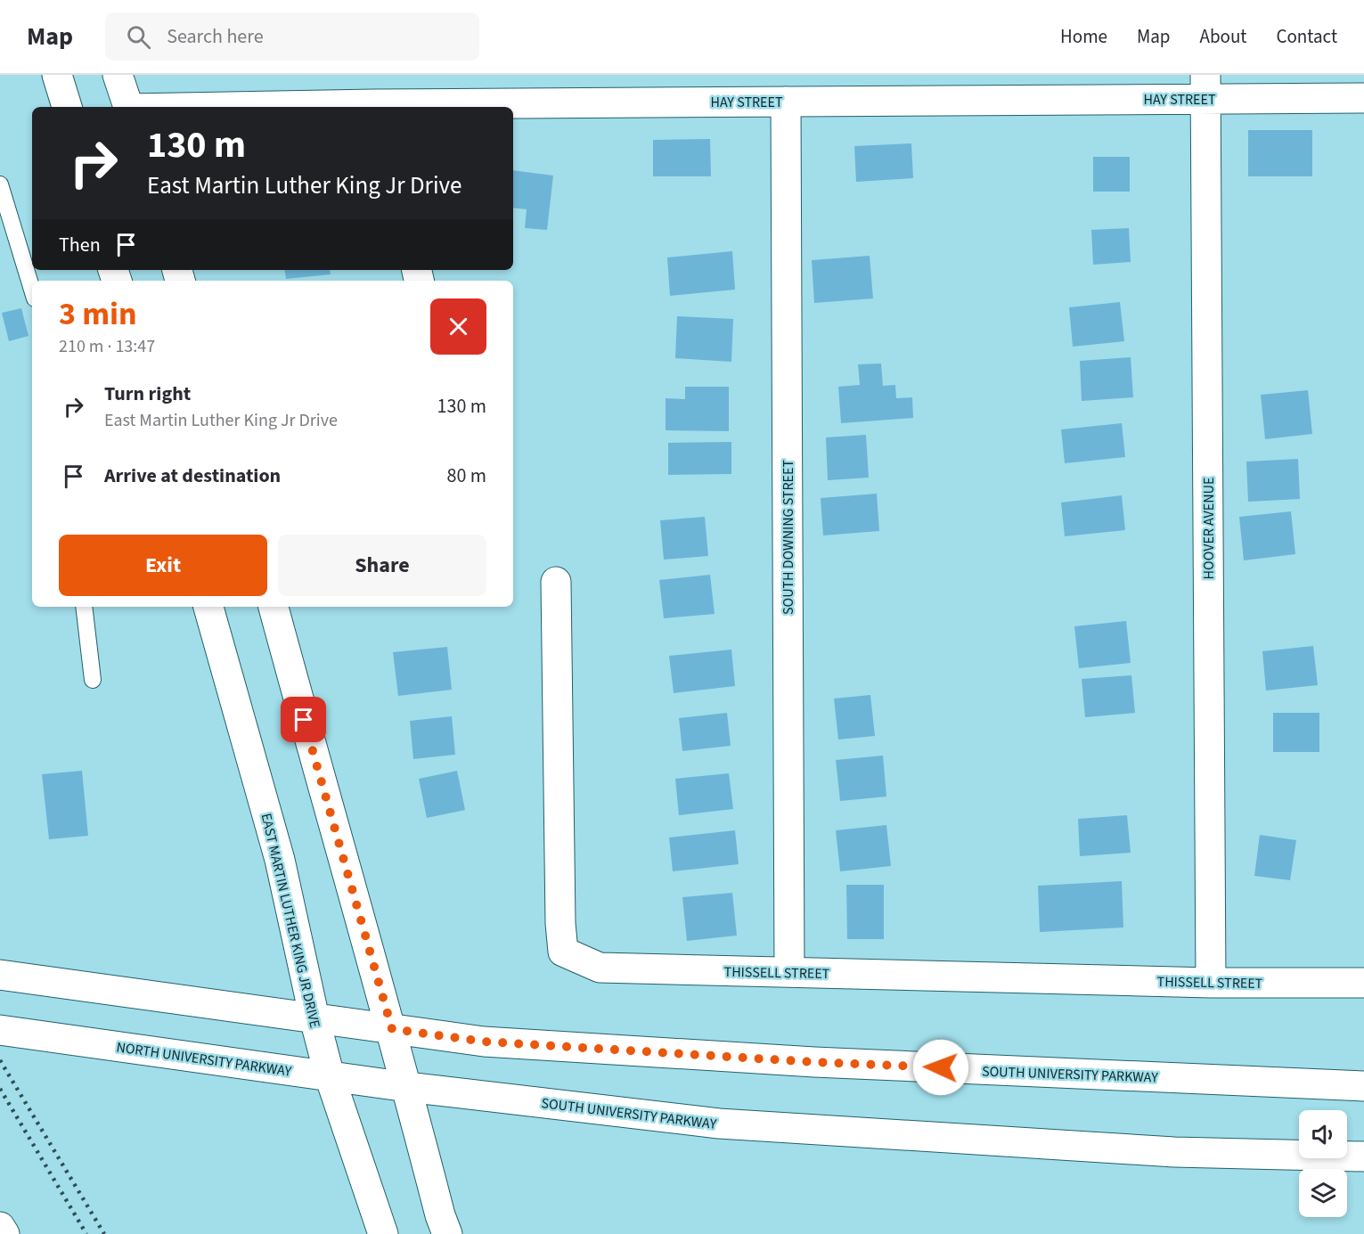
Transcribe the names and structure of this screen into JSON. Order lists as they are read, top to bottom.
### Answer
{
  "streets": {
    "main road": [
      "HAY STREET",
      "HOOVER AVENUE",
      "SOUTH DOWNING STREET",
      "EAST MARTIN LUTHER KING JR DRIVE",
      "THISSELL STREET",
      "NORTH UNIVERSITY PARKWAY",
      "SOUTH UNIVERSITY PARKWAY"
    ]
  },
  "crossings": [
    ["HAY STREET", "HOOVER AVENUE"],
    ["HAY STREET", "SOUTH DOWNING STREET"],
    ["HOOVER AVENUE", "THISSELL STREET"],
    ["SOUTH DOWNING STREET", "THISSELL STREET"],
    ["EAST MARTIN LUTHER KING JR DRIVE", "NORTH UNIVERSITY PARKWAY"],
    ["NORTH UNIVERSITY PARKWAY", "SOUTH UNIVERSITY PARKWAY"]
  ],
  "page": {
    "header": "Map",
    "search": "Search here",
    "nav": [
      "Home",
      "Map",
      "About",
      "Contact"
    ],
    "turn": ["130 m", "East Martin Luther King Jr Drive"],
    "then": "Then",
    "heading": ["3 min", "210 m · 13:47"],
    "list": [
      {
        "name": "Turn right",
        "note": "East Martin Luther King Jr Drive",
        "value": "130 m"
      },
      {
        "name": "Arrive at destination",
        "value": "80 m"
      }
    ],
    "buttons": ["Exit", "Share"]
  }
}
